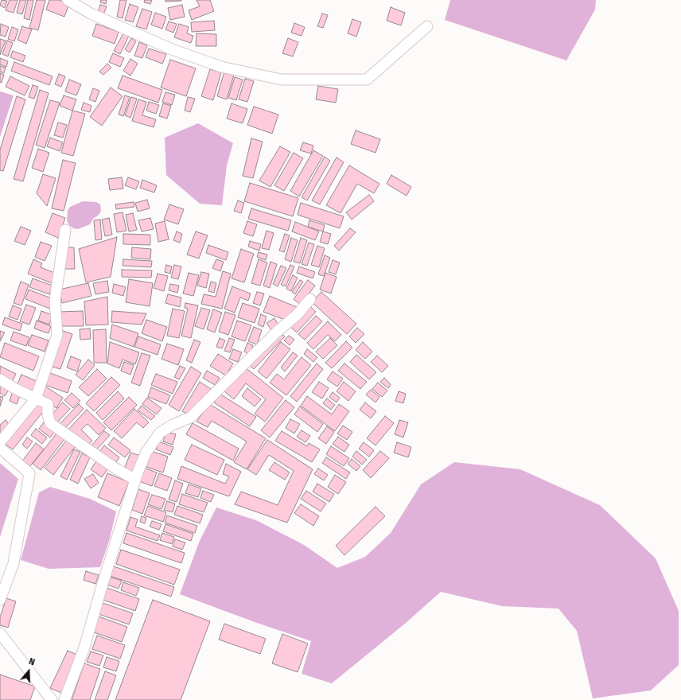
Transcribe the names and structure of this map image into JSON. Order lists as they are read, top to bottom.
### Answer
{
  "north": "top"
}
